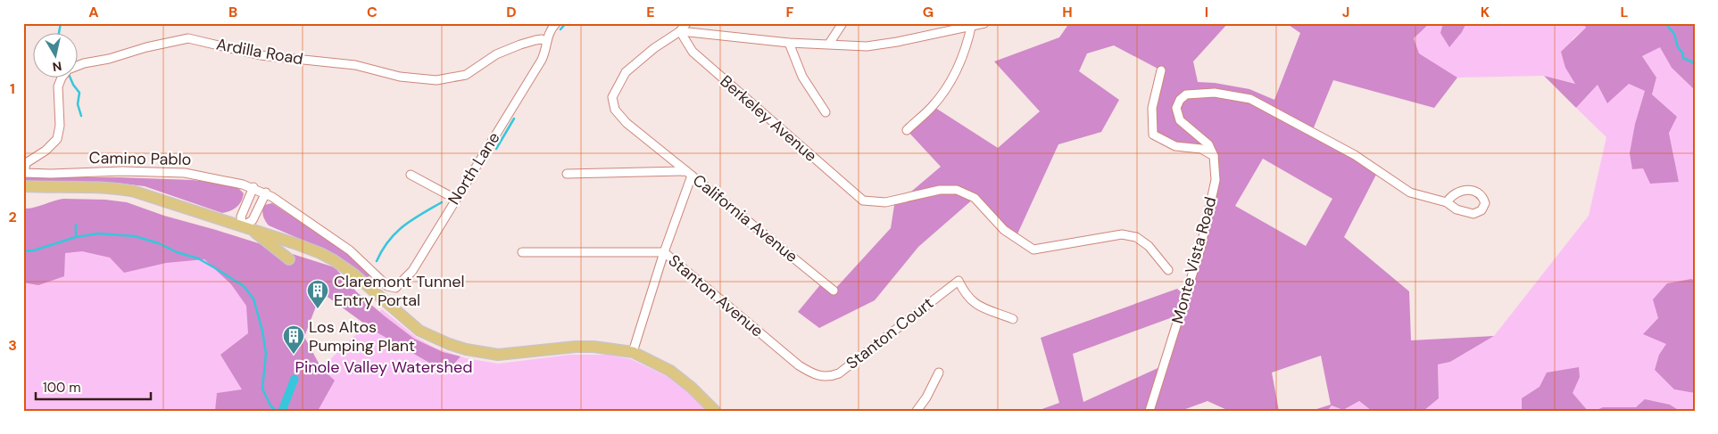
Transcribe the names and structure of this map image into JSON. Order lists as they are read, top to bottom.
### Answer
{
  "streets": {
    "main road": ["Camino Pablo"],
    "street": [
      "Ardilla Road",
      "Berkeley Avenue",
      "North Lane",
      "California Avenue",
      "Monte Vista Road",
      "Stanton Avenue",
      "Stanton Court"
    ]
  },
  "crossings": [
    ["Ardilla Road", "Camino Pablo"],
    ["Ardilla Road", "North Lane"],
    ["Camino Pablo", "North Lane"],
    ["Stanton Avenue", "Stanton Court"]
  ],
  "parks": ["Pinole Valley Watershed"],
  "places": {
    "building": ["Claremont Tunnel Entry Portal", "Los Altos Pumping Plant"]
  },
  "scale_bar": "100 m",
  "north": "bottom",
  "grid": {
    "columns": [
      "A",
      "B",
      "C",
      "D",
      "E",
      "F",
      "G",
      "H",
      "I",
      "J",
      "K",
      "L"
    ],
    "rows": ["1", "2", "3"]
  }
}
